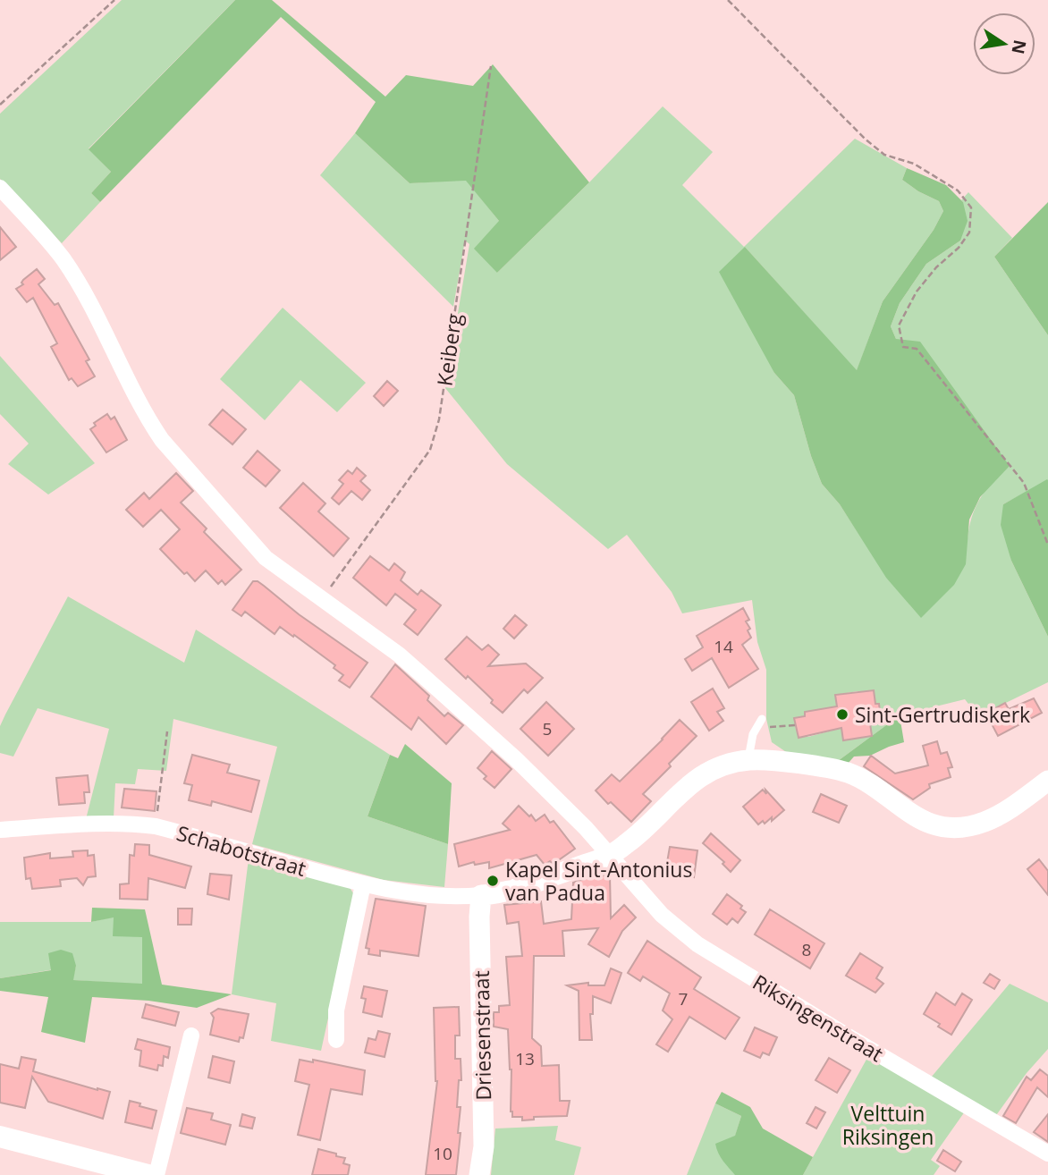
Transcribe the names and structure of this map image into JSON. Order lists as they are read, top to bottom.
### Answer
{
  "streets": {
    "street": ["Schabotstraat", "Riksingenstraat", "Driesenstraat"],
    "path": ["Keiberg"]
  },
  "crossings": [
    ["Schabotstraat", "Driesenstraat"]
  ],
  "parks": ["Velttuin Riksingen"],
  "places": ["Sint-Gertrudiskerk", "Kapel Sint-Antonius van Padua"],
  "house_numbers": [
    "14",
    "5",
    "8",
    "7",
    "13",
    "10"
  ],
  "north": "right"
}
